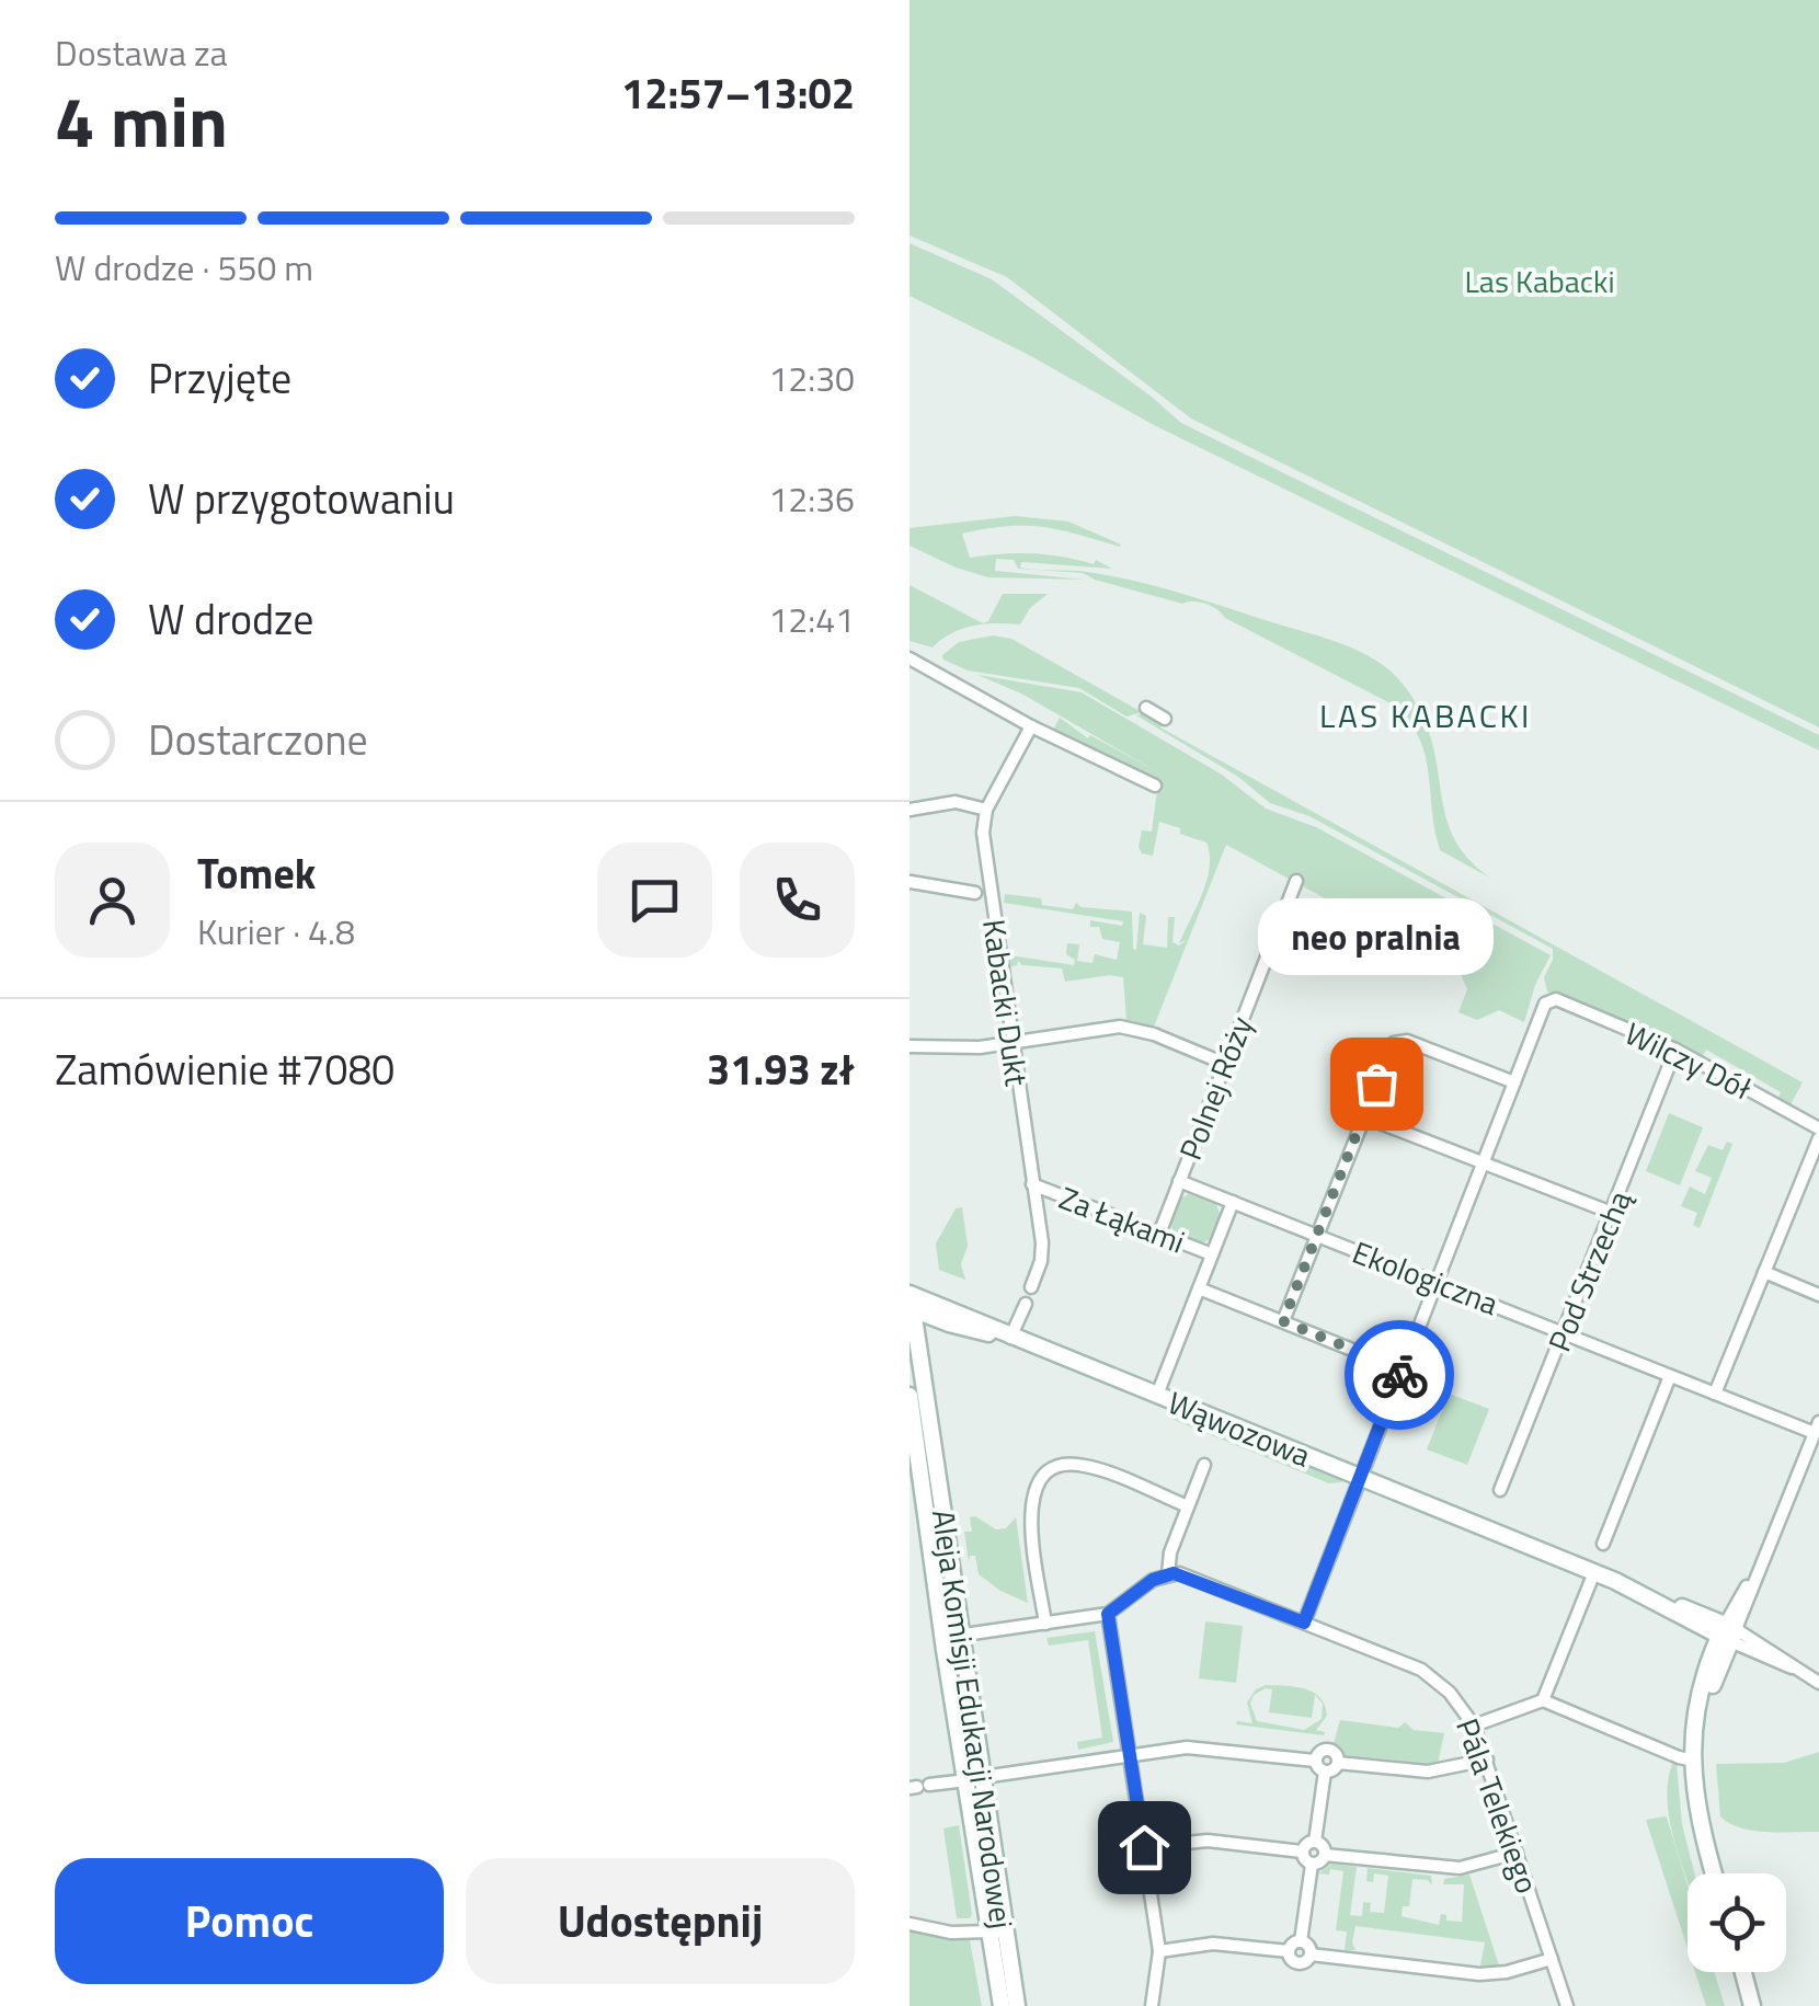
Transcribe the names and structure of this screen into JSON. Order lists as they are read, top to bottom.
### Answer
{
  "streets": {
    "street": [
      "Kabacki Dukt",
      "Wilczy Dół",
      "Polnej Róży",
      "Za Łąkami",
      "Pod Strzechą",
      "Ekologiczna",
      "Wąwozowa",
      "Aleja Komisji Edukacji Narodowej",
      "Pála Telekiego"
    ]
  },
  "crossings": [
    ["Kabacki Dukt", "Za Łąkami"],
    ["Wilczy Dół", "Pod Strzechą"],
    ["Polnej Róży", "Za Łąkami"],
    ["Polnej Róży", "Ekologiczna"],
    ["Pod Strzechą", "Ekologiczna"],
    ["Wąwozowa", "Aleja Komisji Edukacji Narodowej"]
  ],
  "districts": ["LAS KABACKI"],
  "parks": ["Las Kabacki"],
  "places": ["neo pralnia"],
  "page": {
    "heading": ["4 min", "Dostawa za", "12:57–13:02"],
    "panel": [
      "Tomek",
      "Kurier · 4.8",
      "Zamówienie #7080",
      "31.93 zł"
    ],
    "bar": "W drodze · 550 m",
    "list": [
      ["Przyjęte", "12:30"],
      ["W przygotowaniu", "12:36"],
      ["W drodze", "12:41"],
      "Dostarczone"
    ],
    "bubble": "neo pralnia",
    "buttons": ["Pomoc", "Udostępnij"]
  }
}
